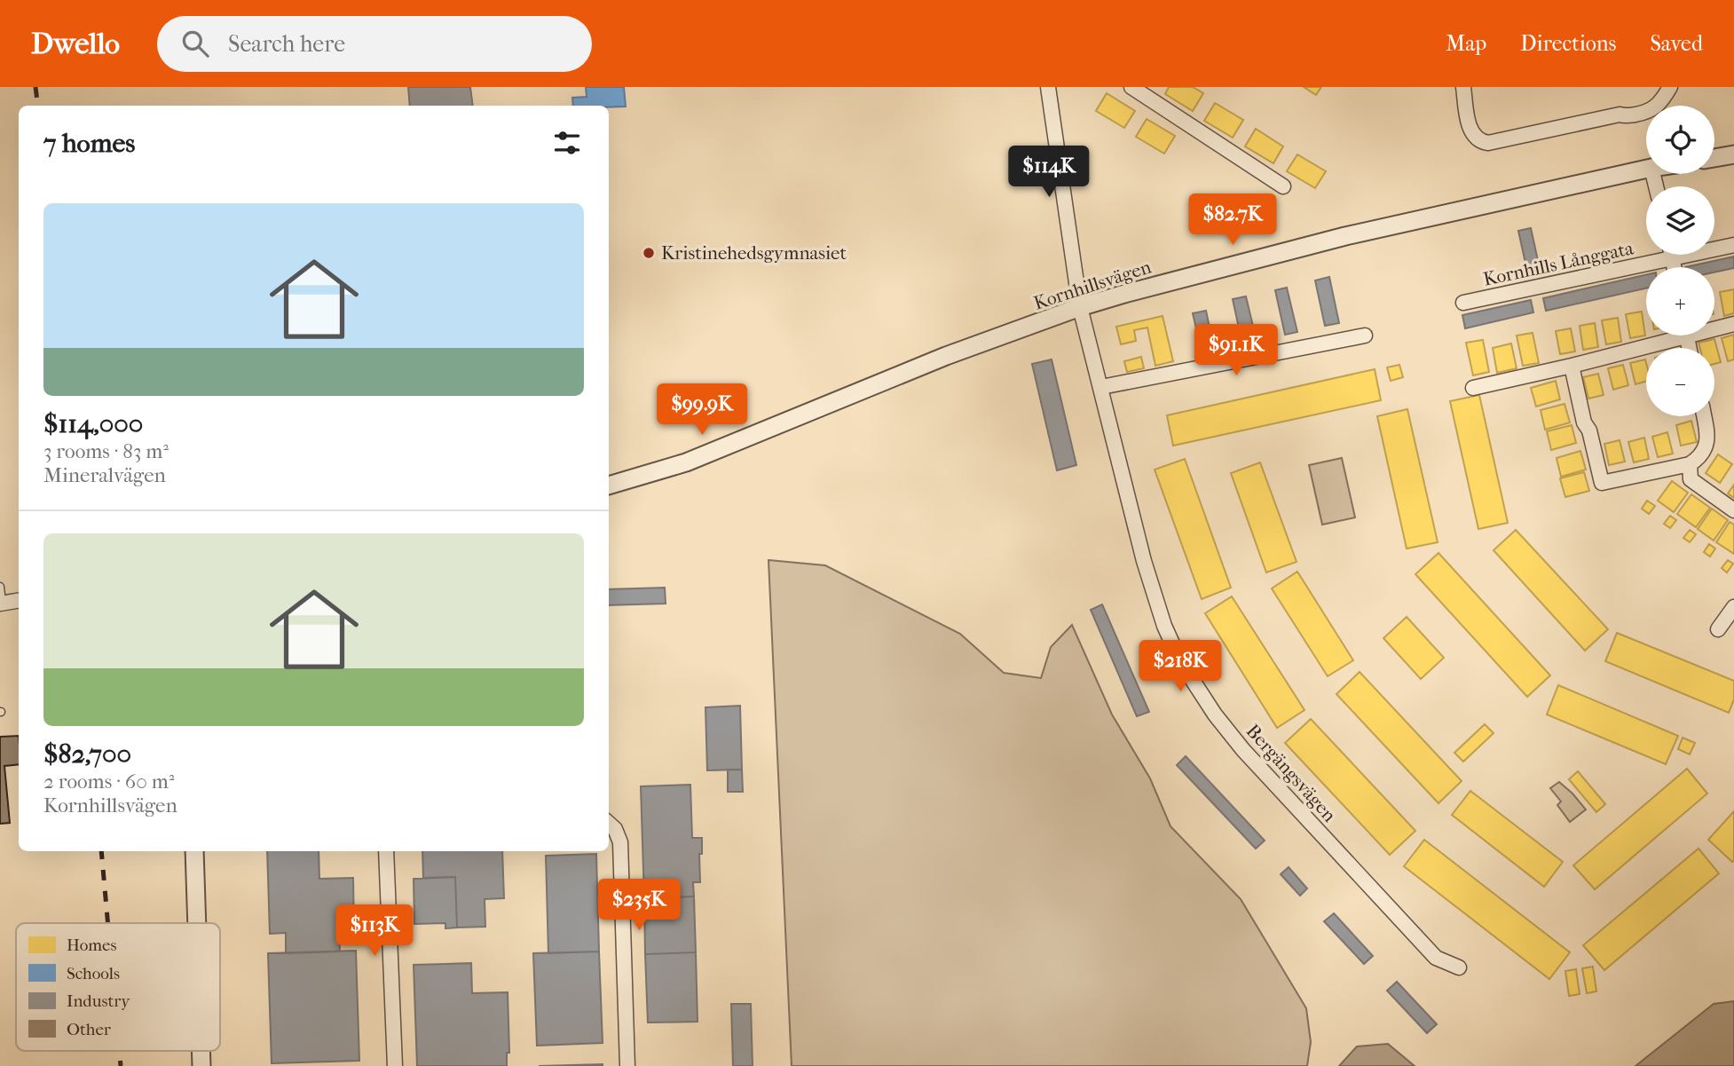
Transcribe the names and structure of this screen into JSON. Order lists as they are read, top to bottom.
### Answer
{
  "streets": {
    "street": ["Kornhills Långgata", "Kornhillsvägen", "Bergängsvägen"]
  },
  "crossings": [
    ["Kornhillsvägen", "Bergängsvägen"]
  ],
  "places": ["Kristinehedsgymnasiet"],
  "legend": [
    "Homes",
    "Schools",
    "Industry",
    "Other"
  ],
  "page": {
    "header": "Dwello",
    "search": "Search here",
    "nav": ["Map", "Directions", "Saved"],
    "map_buttons": ["+", "−"],
    "heading": "7 homes",
    "price": [
      "$114K",
      "$82.7K",
      "$91.1K",
      "$99.9K",
      "$218K",
      "$235K",
      "$113K"
    ],
    "list": [
      {
        "name": "$114,000",
        "note": "3 rooms · 83 m² · Mineralvägen"
      },
      {
        "name": "$82,700",
        "note": "2 rooms · 60 m² · Kornhillsvägen"
      }
    ]
  }
}
